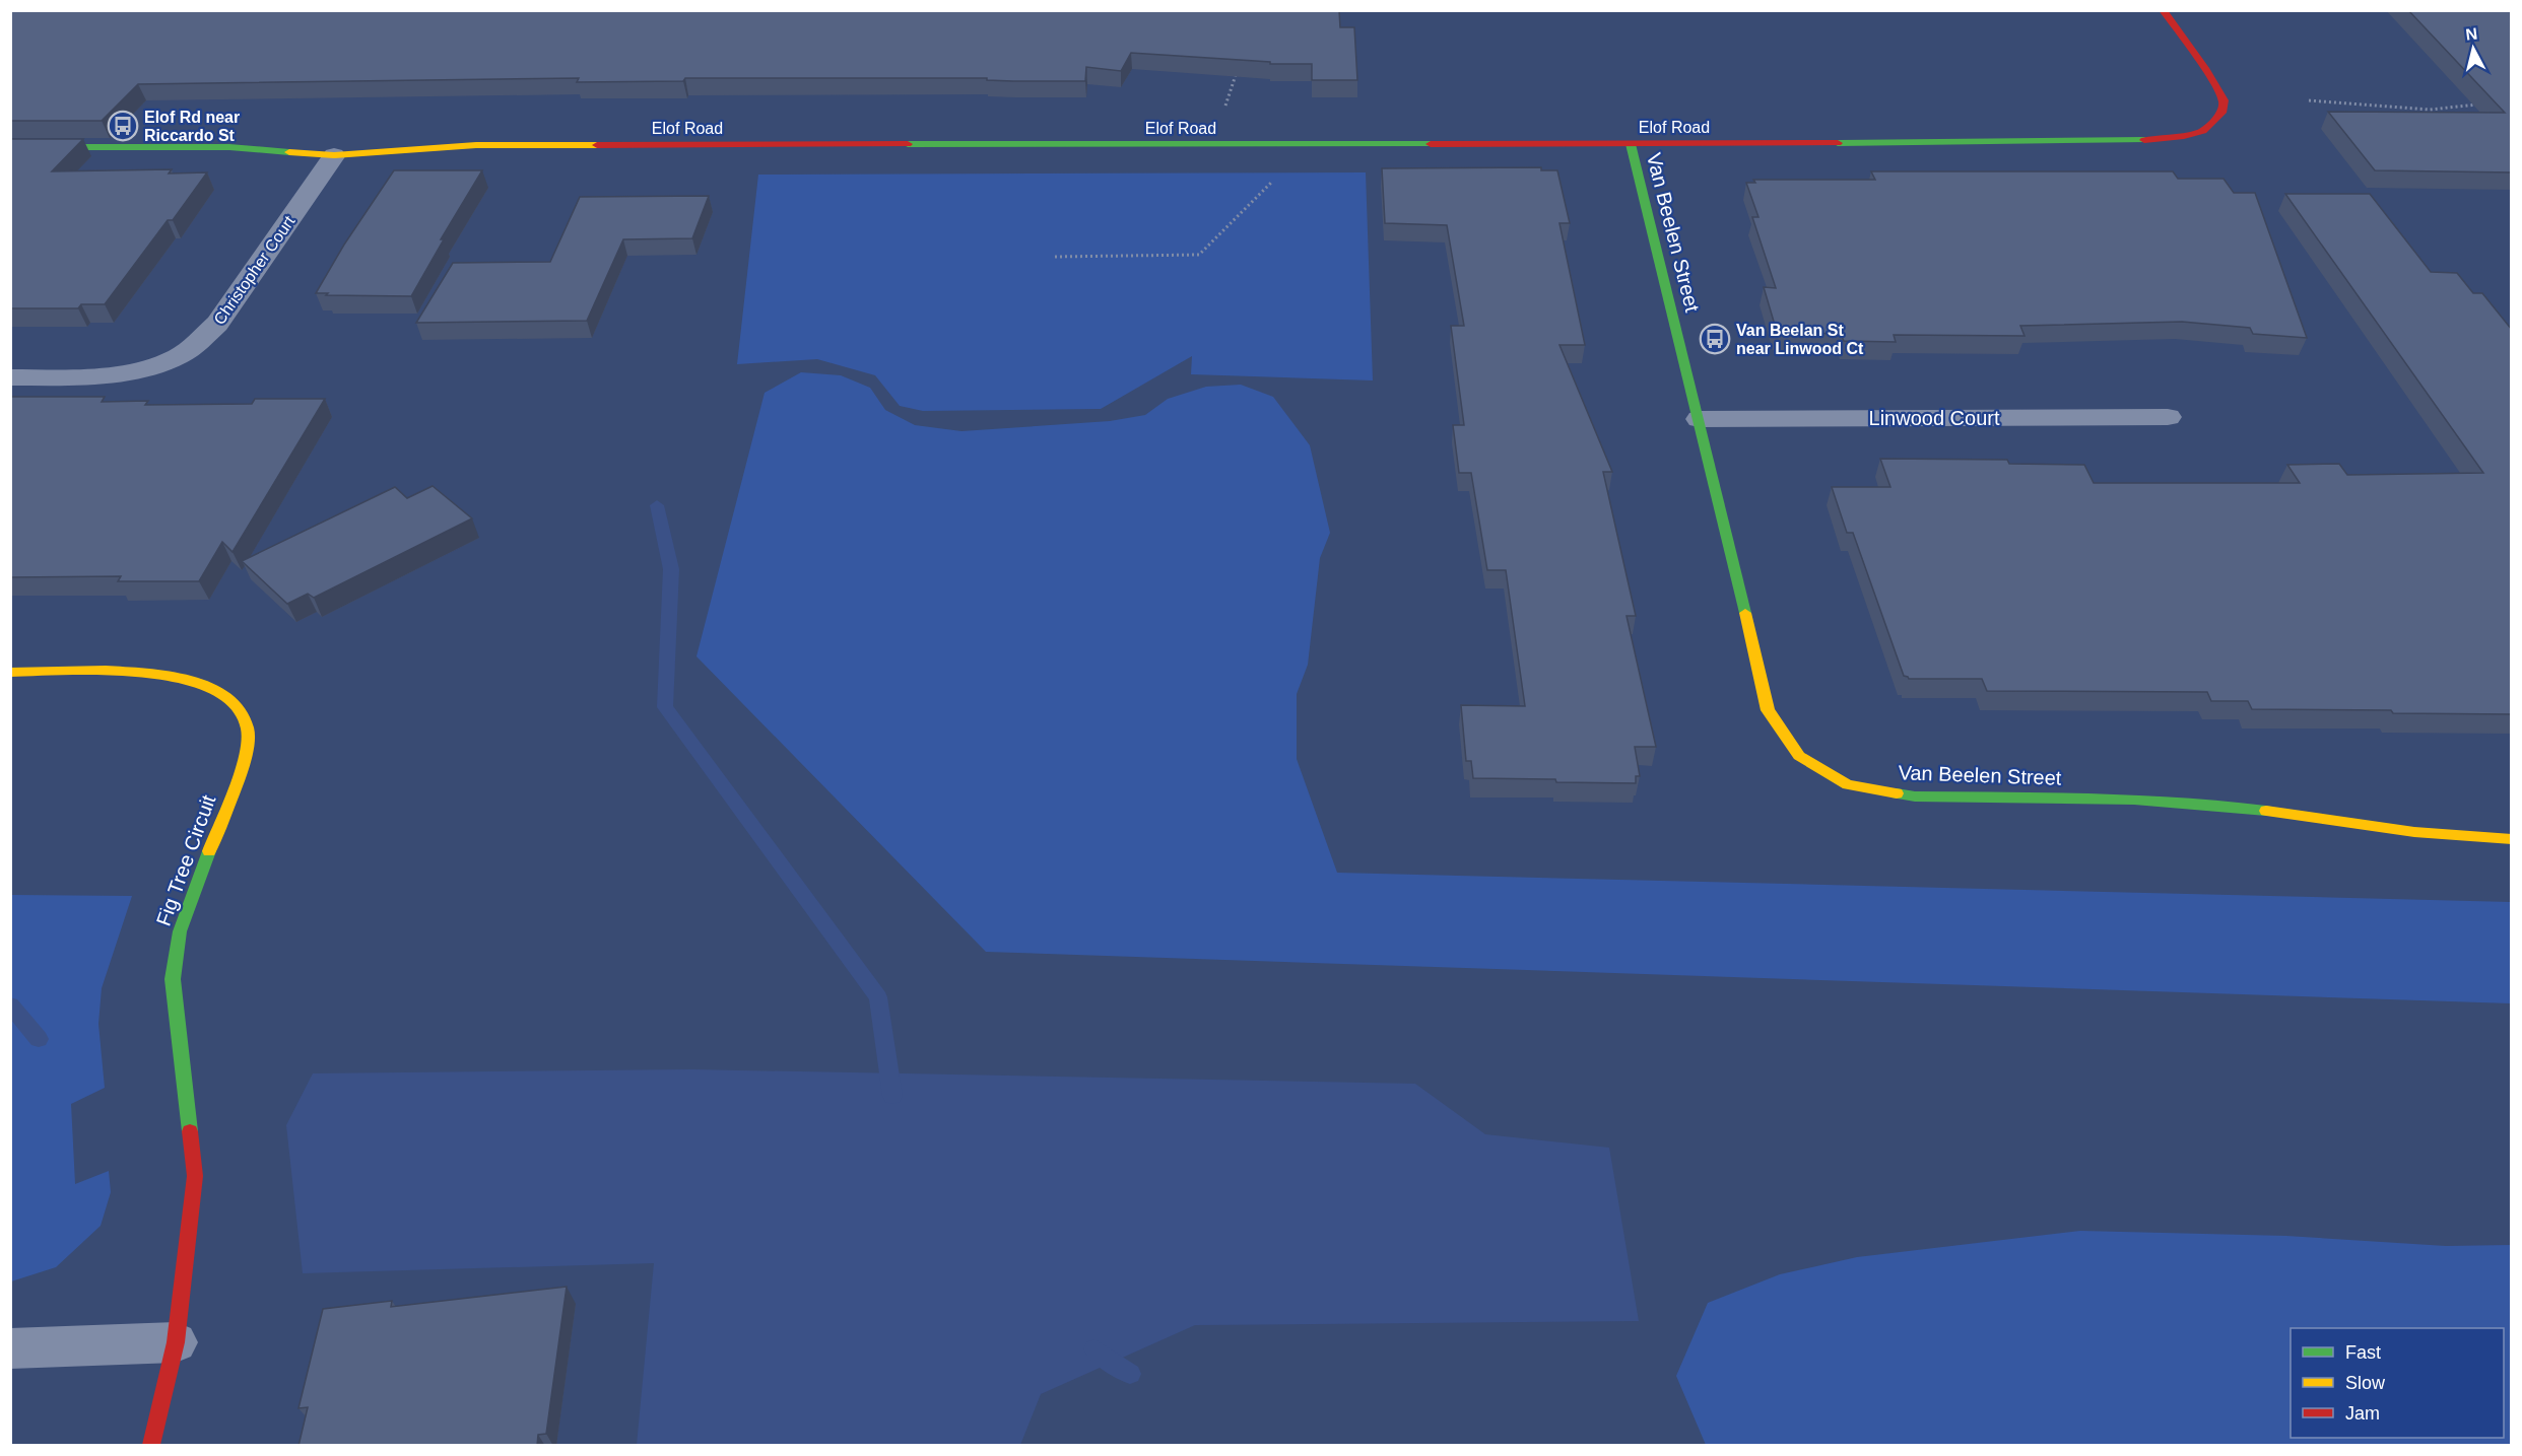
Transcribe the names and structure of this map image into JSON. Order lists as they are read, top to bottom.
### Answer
{
  "streets": {
    "street": [
      "Elof Road",
      "Van Beelen Street",
      "Christopher Court",
      "Linwood Court",
      "Fig Tree Circuit"
    ]
  },
  "crossings": [
    ["Elof Road", "Van Beelen Street"],
    ["Elof Road", "Christopher Court"],
    ["Van Beelen Street", "Linwood Court"]
  ],
  "places": {
    "bus stop": ["Elof Rd near Riccardo St", "Van Beelan St near Linwood Ct"]
  },
  "legend": ["Fast", "Slow", "Jam"],
  "north": "top"
}
